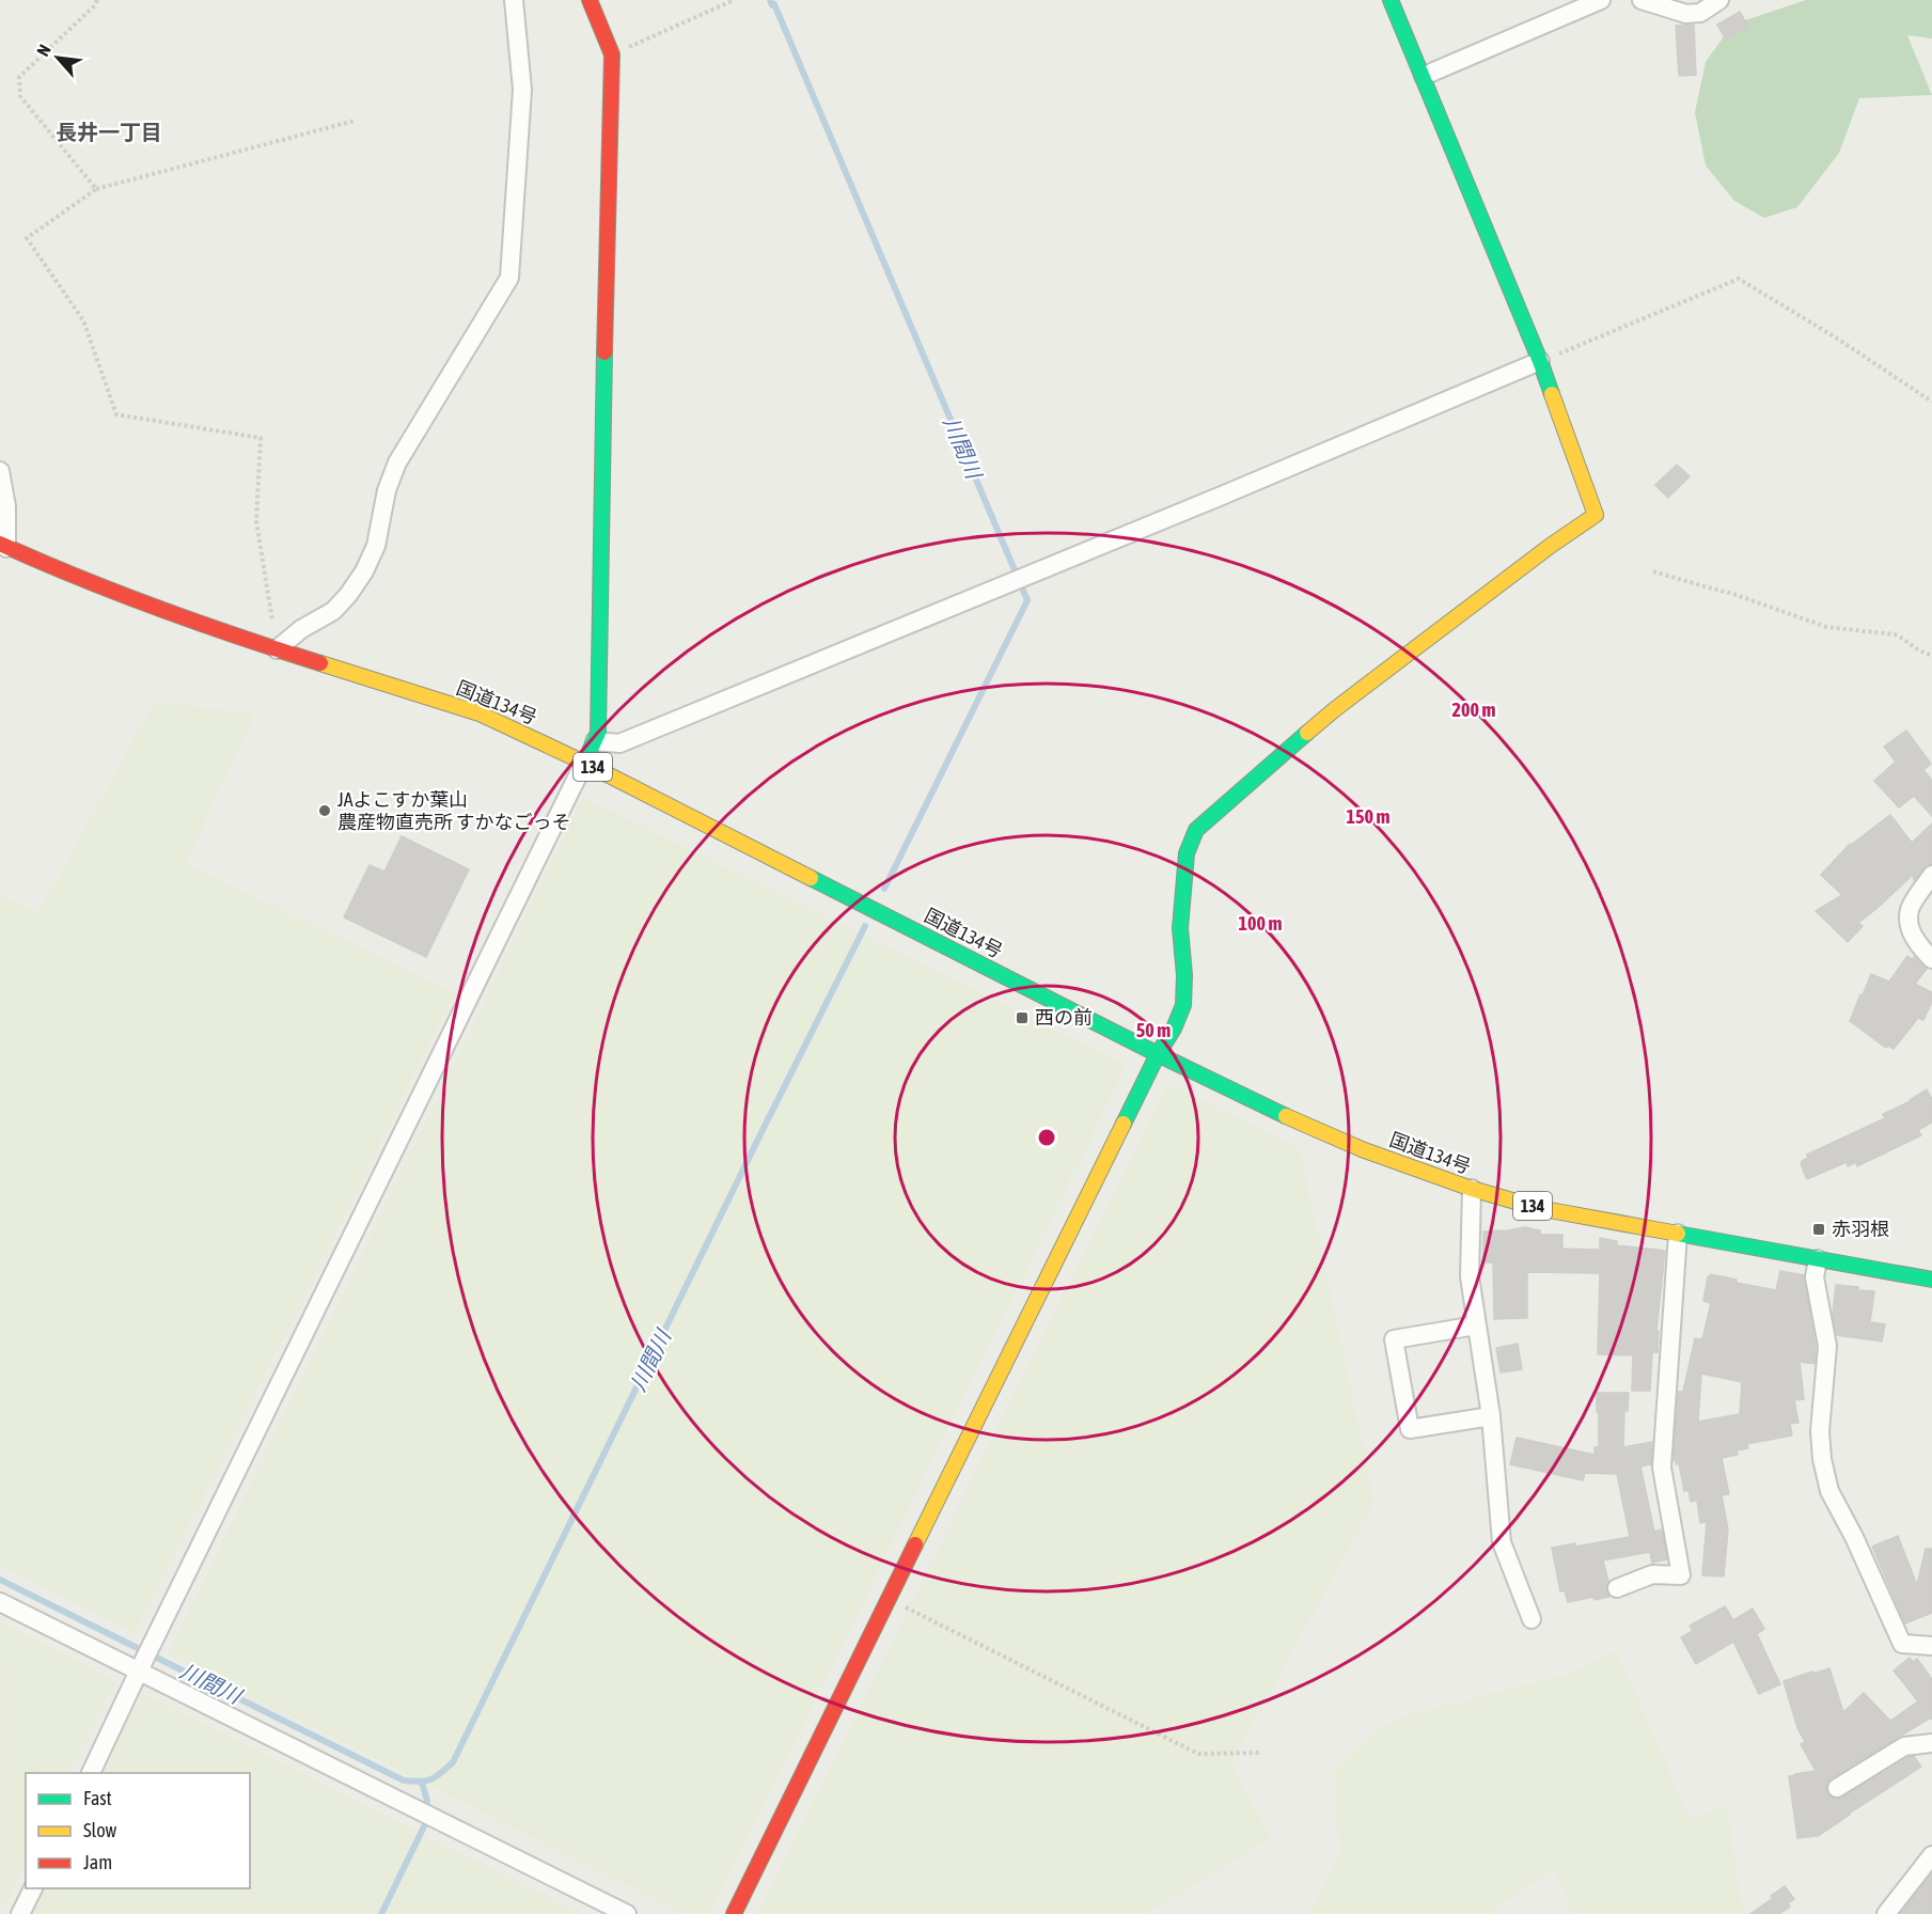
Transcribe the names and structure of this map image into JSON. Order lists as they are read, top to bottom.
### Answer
{
  "streets": {
    "main road": ["国道134号", "134"]
  },
  "districts": ["長井一丁目"],
  "water": ["川間川"],
  "places": {
    "other": ["JAよこすか葉山 農産物直売所 すかなごっそ"],
    "transit": ["西の前", "赤羽根"]
  },
  "legend": ["Fast", "Slow", "Jam"],
  "north": "top left",
  "rings": [
    "200 m",
    "150 m",
    "100 m",
    "50 m"
  ]
}
